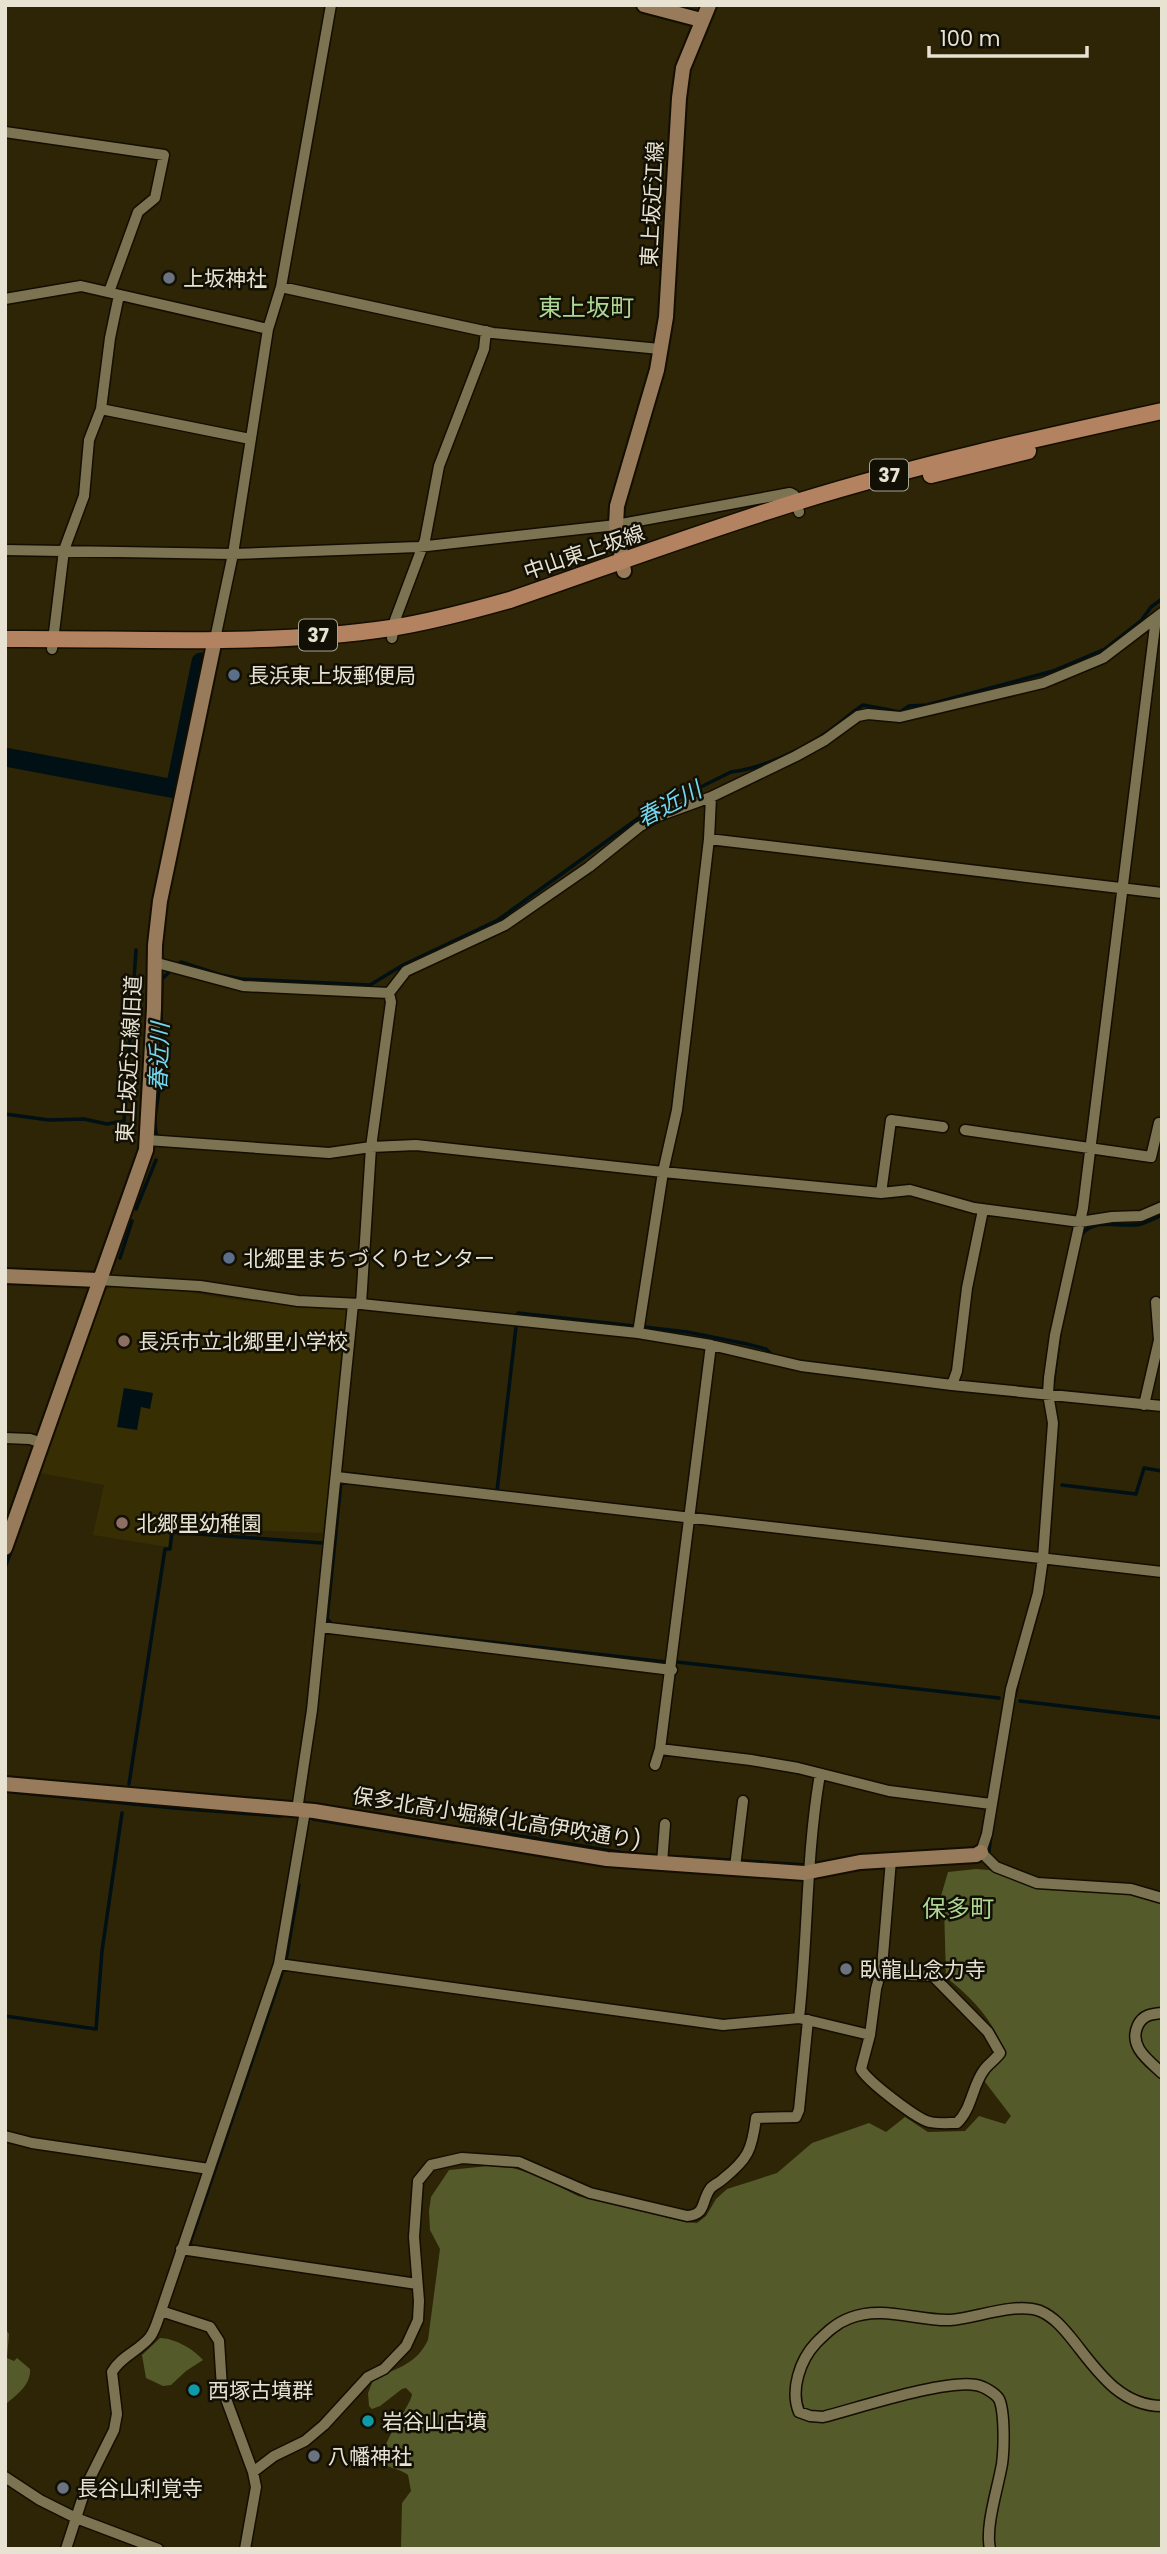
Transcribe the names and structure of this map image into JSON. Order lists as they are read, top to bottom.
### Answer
{
  "streets": {
    "main road": ["37", "中山東上坂線"],
    "street": ["東上坂近江線", "東上坂近江線旧道", "保多北高小堀線(北高伊吹通り)"]
  },
  "crossings": [
    ["東上坂近江線", "中山東上坂線"],
    ["中山東上坂線", "東上坂近江線旧道"]
  ],
  "districts": ["東上坂町", "保多町"],
  "water": ["春近川"],
  "places": [
    "上坂神社",
    "長浜東上坂郵便局",
    "北郷里まちづくりセンター",
    "長浜市立北郷里小学校",
    "北郷里幼稚園",
    "臥龍山念力寺",
    "西塚古墳群",
    "岩谷山古墳",
    "八幡神社",
    "長谷山利覚寺"
  ],
  "scale_bar": "100 m"
}
